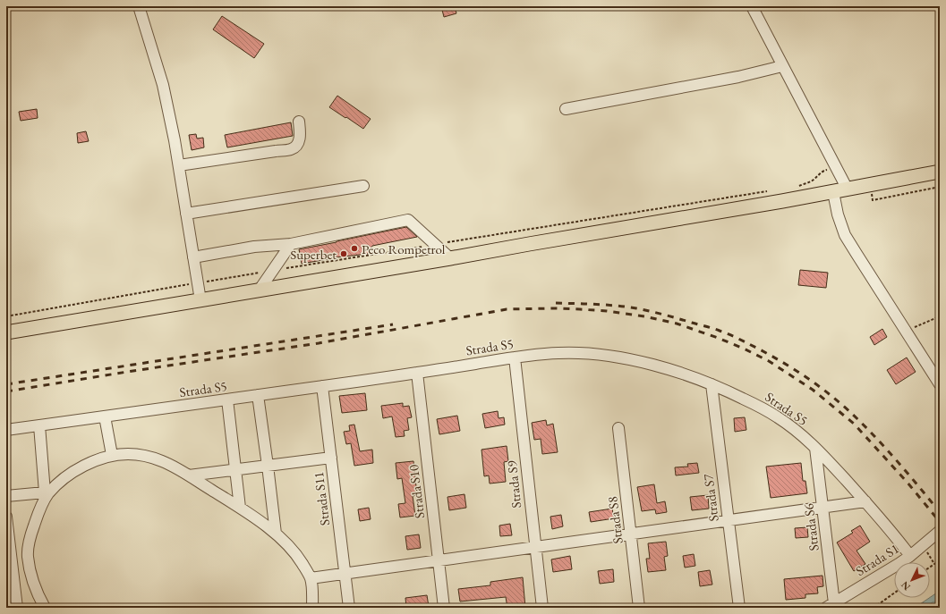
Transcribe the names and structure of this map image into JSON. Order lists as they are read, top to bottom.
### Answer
{
  "streets": {
    "street": [
      "Strada S5",
      "Strada S9",
      "Strada S10",
      "Strada S7",
      "Strada S11",
      "Strada S8",
      "Strada S6",
      "Strada S1"
    ]
  },
  "crossings": [
    ["Strada S5", "Strada S9"],
    ["Strada S5", "Strada S10"],
    ["Strada S5", "Strada S7"],
    ["Strada S5", "Strada S11"],
    ["Strada S5", "Strada S6"],
    ["Strada S5", "Strada S1"],
    ["Strada S6", "Strada S1"]
  ],
  "places": ["Peco Rompetrol", "Superbet"],
  "north": "bottom left"
}
